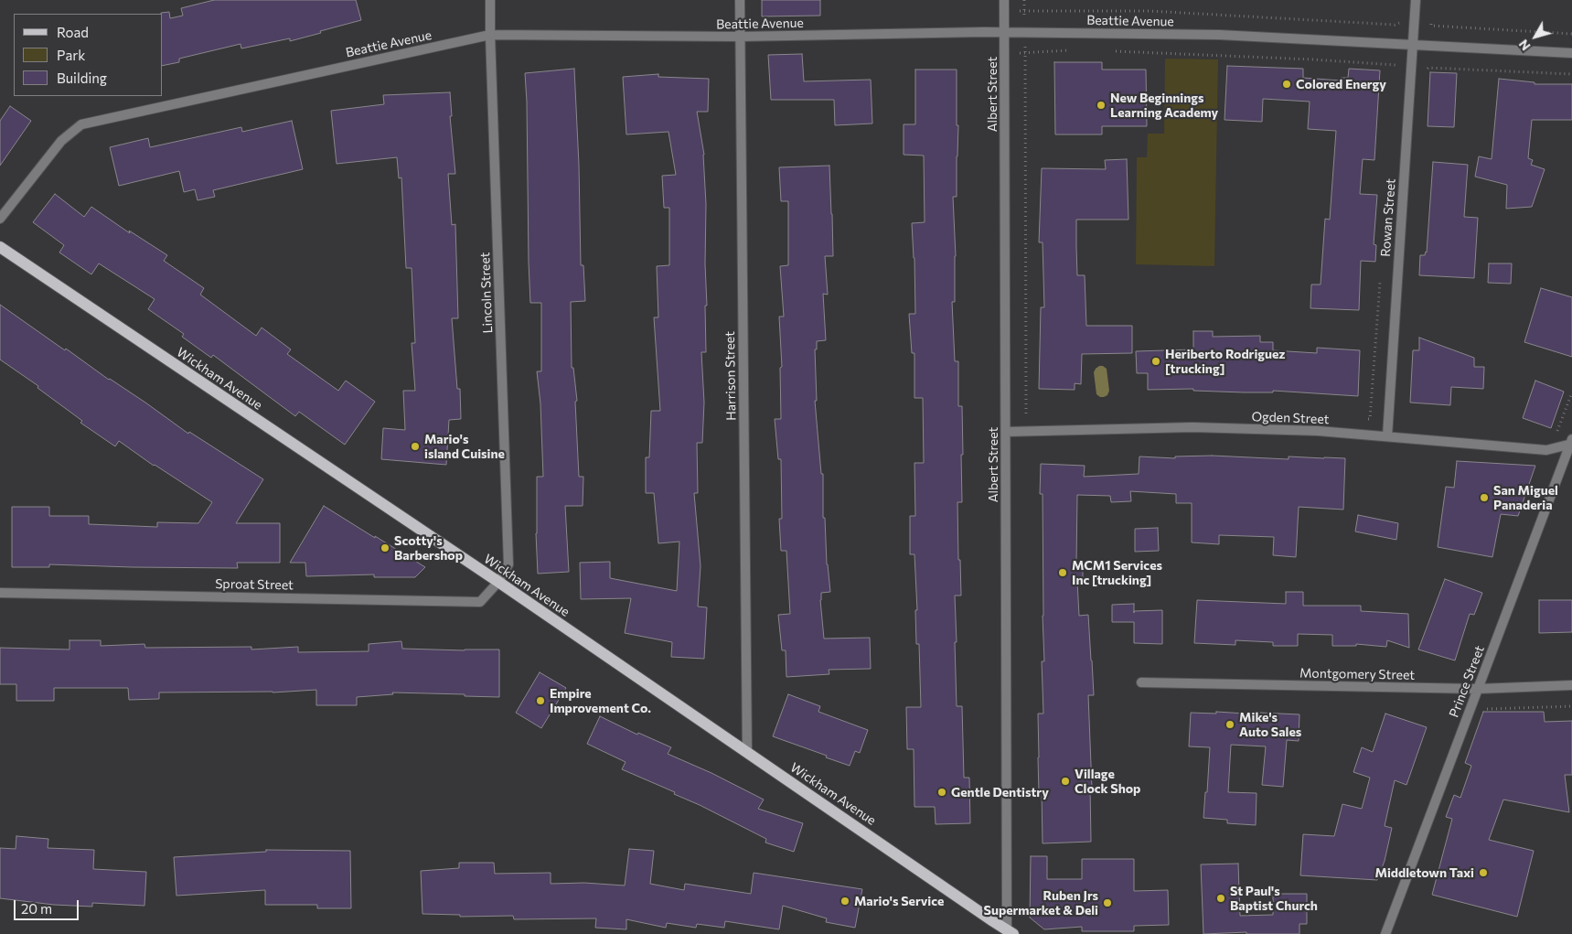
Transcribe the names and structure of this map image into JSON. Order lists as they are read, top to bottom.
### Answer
{
  "streets": {
    "main road": ["Wickham Avenue"],
    "street": [
      "Beattie Avenue",
      "Albert Street",
      "Rowan Street",
      "Lincoln Street",
      "Harrison Street",
      "Ogden Street",
      "Sproat Street",
      "Montgomery Street",
      "Prince Street"
    ]
  },
  "crossings": [
    ["Beattie Avenue", "Albert Street"],
    ["Beattie Avenue", "Rowan Street"],
    ["Beattie Avenue", "Lincoln Street"],
    ["Beattie Avenue", "Harrison Street"],
    ["Albert Street", "Wickham Avenue"],
    ["Albert Street", "Ogden Street"],
    ["Rowan Street", "Ogden Street"],
    ["Lincoln Street", "Wickham Avenue"],
    ["Lincoln Street", "Sproat Street"],
    ["Harrison Street", "Wickham Avenue"],
    ["Wickham Avenue", "Sproat Street"],
    ["Ogden Street", "Prince Street"],
    ["Montgomery Street", "Prince Street"]
  ],
  "places": [
    "Colored Energy",
    "New Beginnings Learning Academy",
    "Heriberto Rodriguez [trucking]",
    "Mario's island Cuisine",
    "San Miguel Panaderia",
    "Scotty's Barbershop",
    "MCM1 Services Inc [trucking]",
    "Empire Improvement Co.",
    "Mike's Auto Sales",
    "Village Clock Shop",
    "Gentle Dentistry",
    "Middletown Taxi",
    "St Paul's Baptist Church",
    "Mario's Service",
    "Ruben Jrs Supermarket & Deli"
  ],
  "legend": ["Road", "Park", "Building"],
  "scale_bar": "20 m",
  "north": "bottom left"
}
